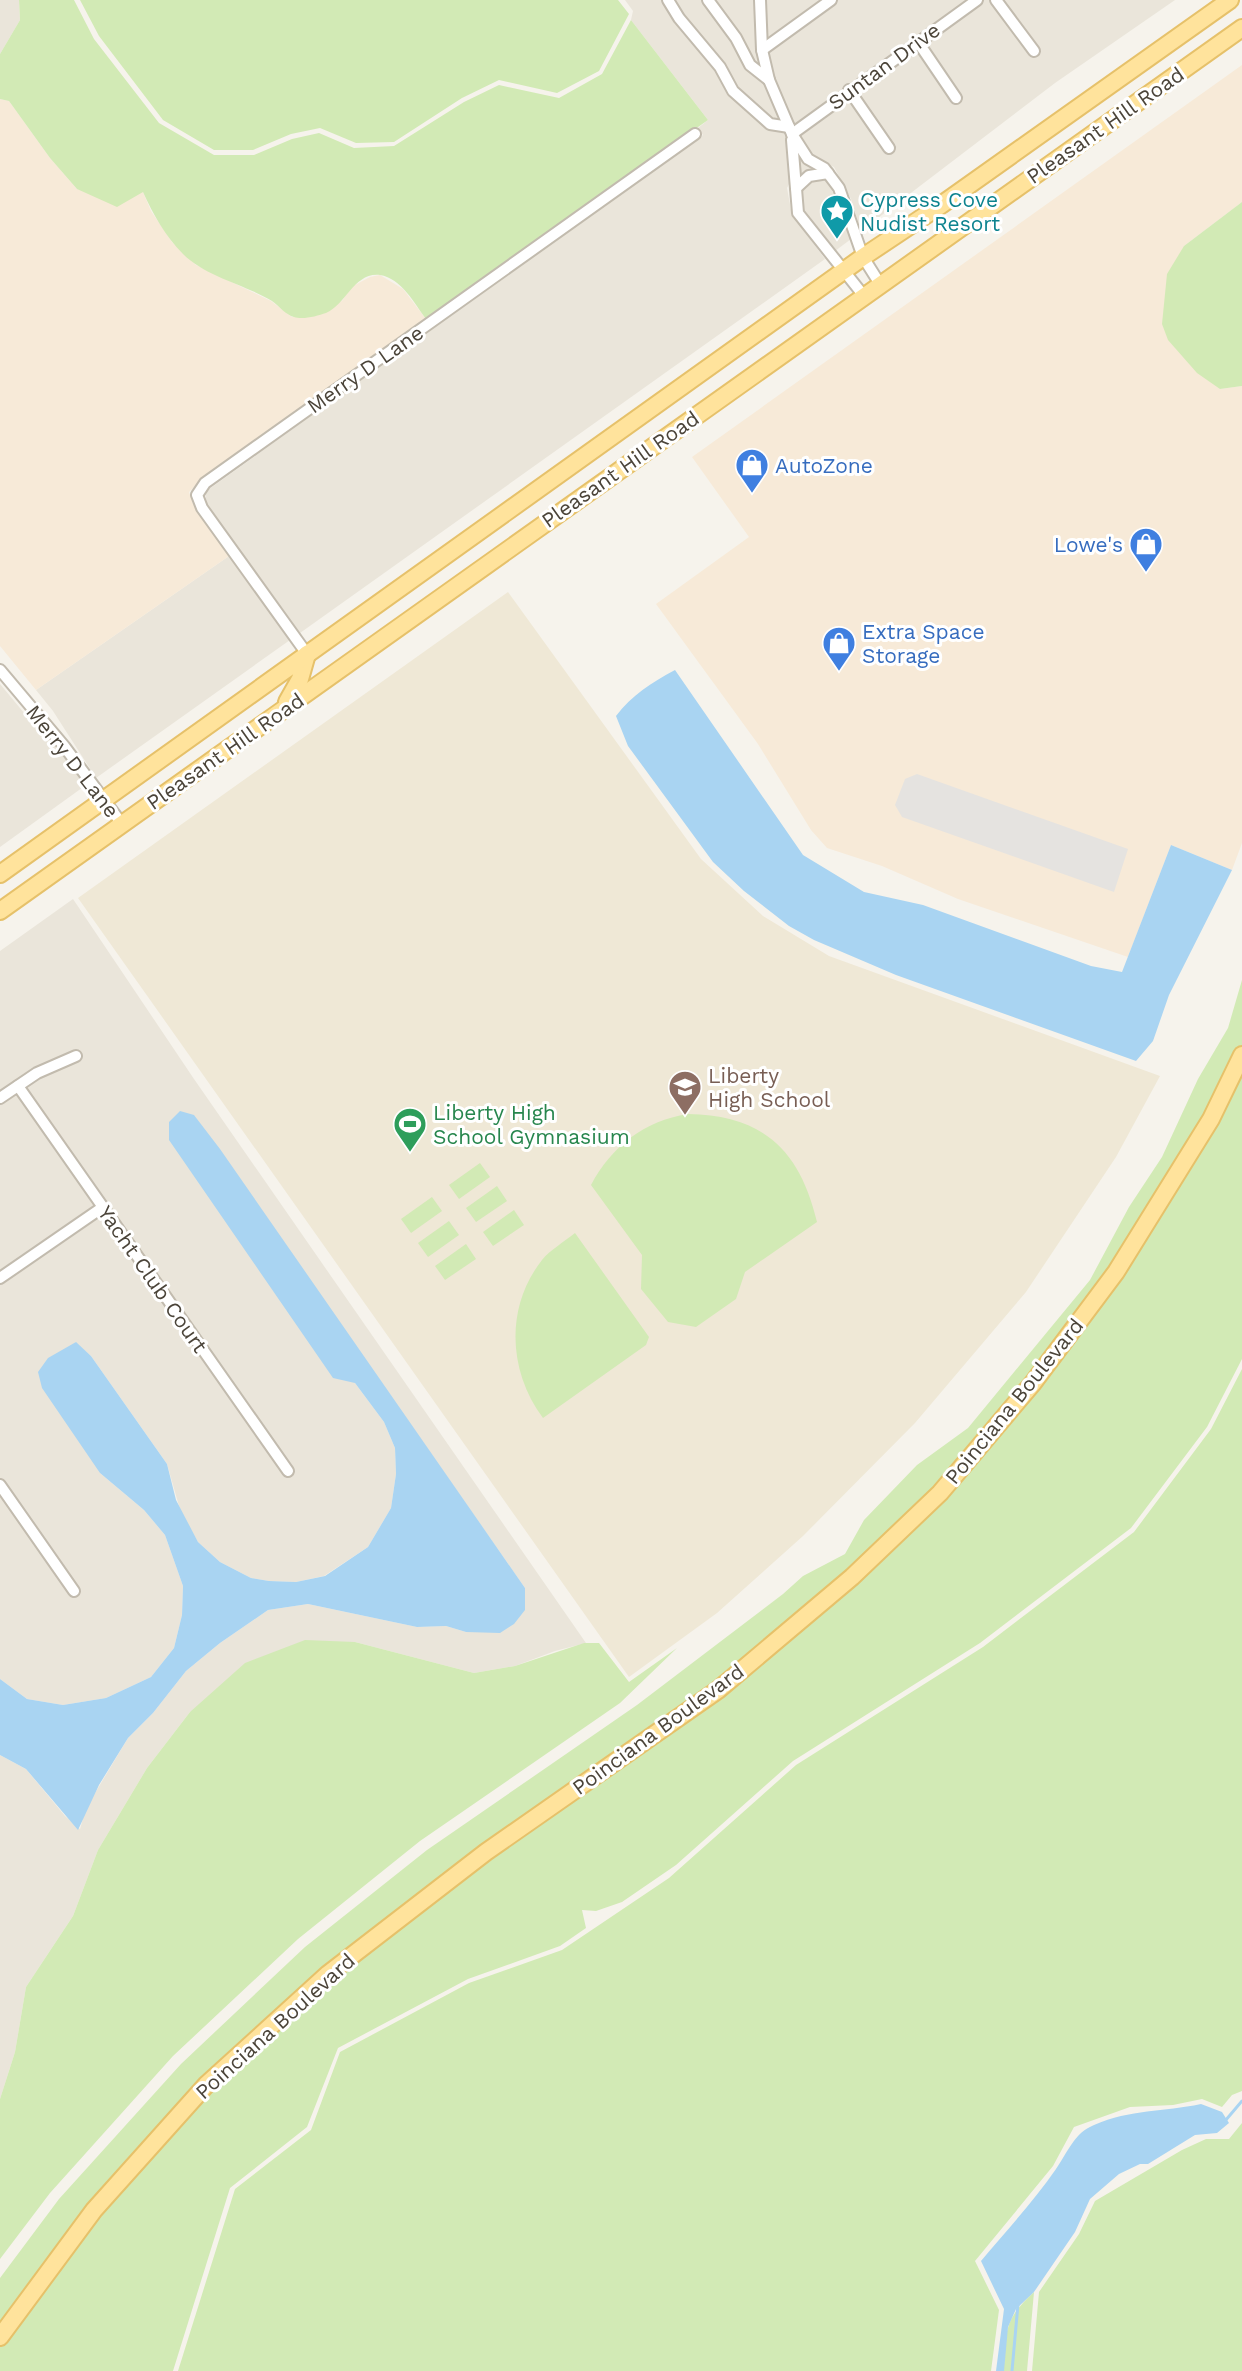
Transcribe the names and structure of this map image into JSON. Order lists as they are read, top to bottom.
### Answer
{
  "streets": {
    "main road": ["Pleasant Hill Road", "Poinciana Boulevard"],
    "street": ["Suntan Drive", "Merry D Lane", "Yacht Club Court"]
  },
  "crossings": [
    ["Pleasant Hill Road", "Merry D Lane"]
  ],
  "places": {
    "place": ["Cypress Cove Nudist Resort"],
    "shop": ["AutoZone", "Lowe's", "Extra Space Storage"],
    "school or university": ["Liberty High School"],
    "sports": ["Liberty High School Gymnasium"]
  }
}
